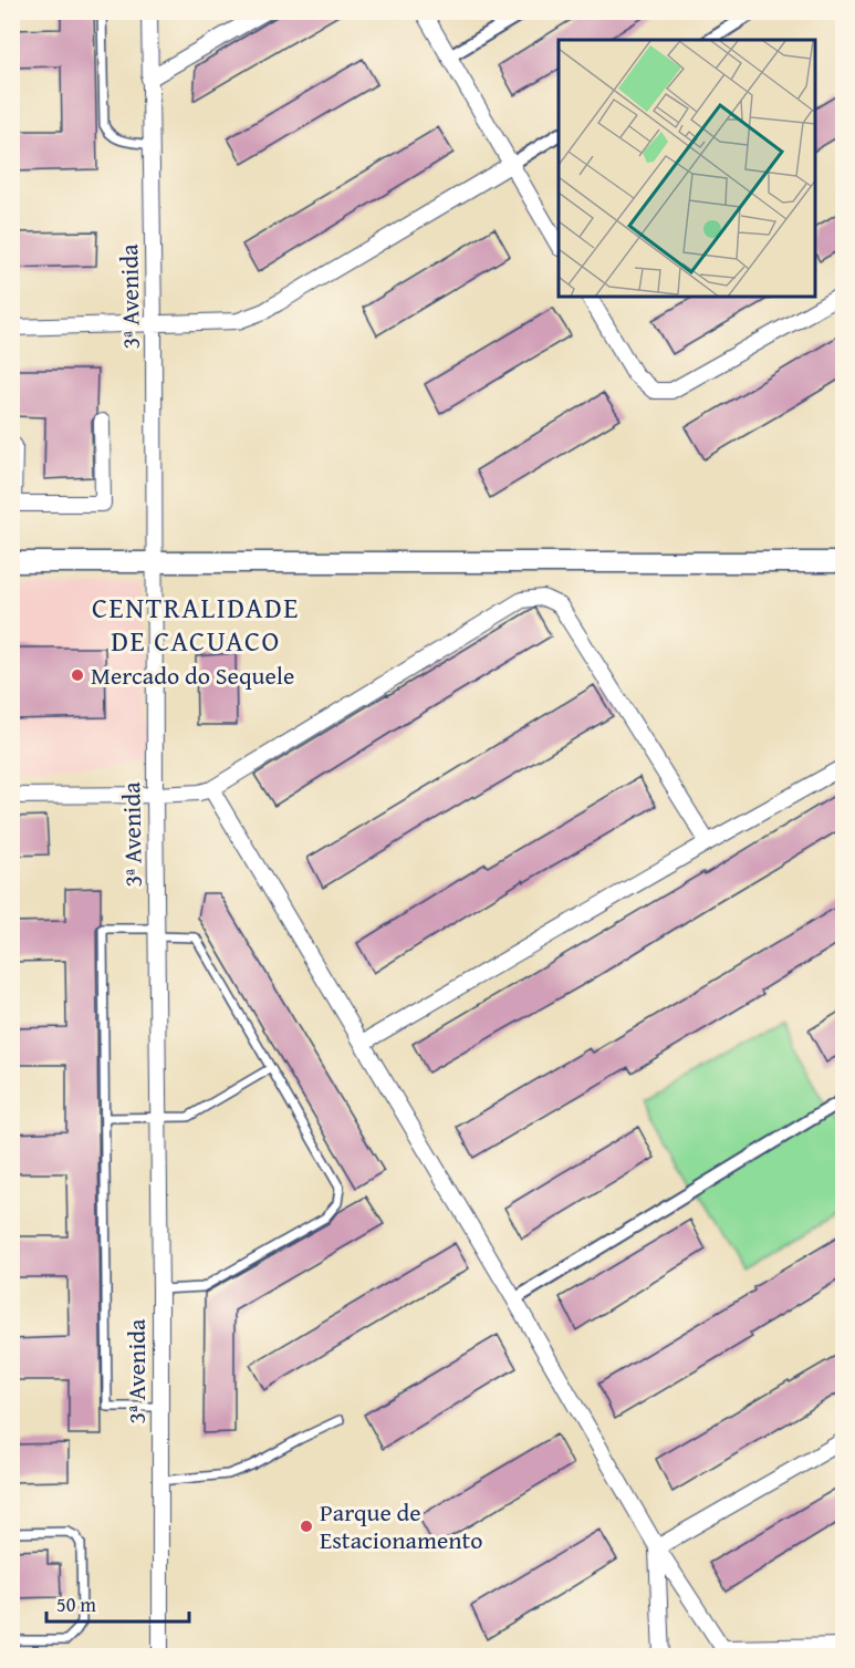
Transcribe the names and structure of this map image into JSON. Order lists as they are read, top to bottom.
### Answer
{
  "streets": {
    "street": ["3ª Avenida"]
  },
  "districts": ["CENTRALIDADE DE CACUACO"],
  "places": ["Mercado do Sequele", "Parque de Estacionamento"],
  "scale_bar": "50 m"
}
